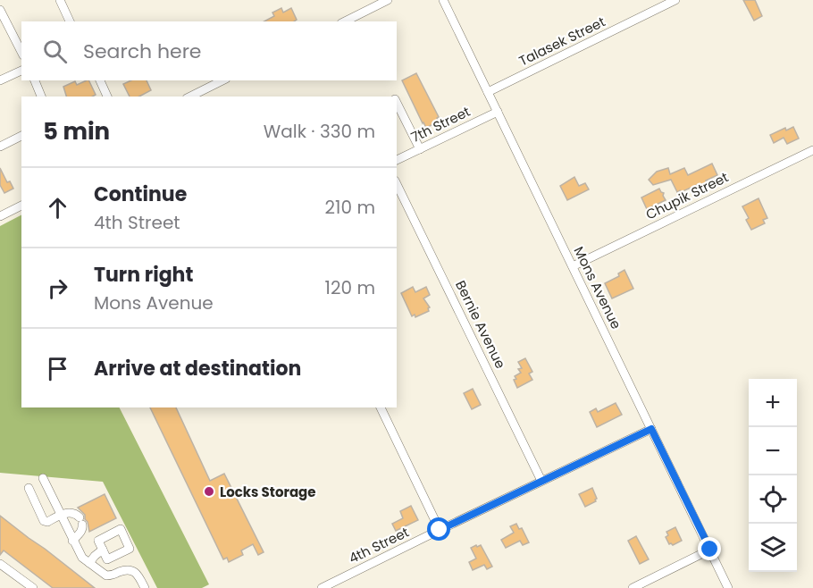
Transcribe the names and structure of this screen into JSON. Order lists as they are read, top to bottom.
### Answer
{
  "streets": {
    "street": [
      "Talasek Street",
      "7th Street",
      "Chupik Street",
      "Mons Avenue",
      "Bernie Avenue",
      "4th Street"
    ]
  },
  "crossings": [
    ["Talasek Street", "Mons Avenue"],
    ["7th Street", "Mons Avenue"],
    ["Chupik Street", "Mons Avenue"],
    ["Mons Avenue", "4th Street"],
    ["Bernie Avenue", "4th Street"]
  ],
  "places": ["Locks Storage"],
  "page": {
    "search": "Search here",
    "heading": ["5 min", "Walk · 330 m"],
    "list": [
      ["Continue", "4th Street", "210 m"],
      ["Turn right", "Mons Avenue", "120 m"],
      "Arrive at destination"
    ],
    "map_buttons": ["+", "−"]
  }
}
